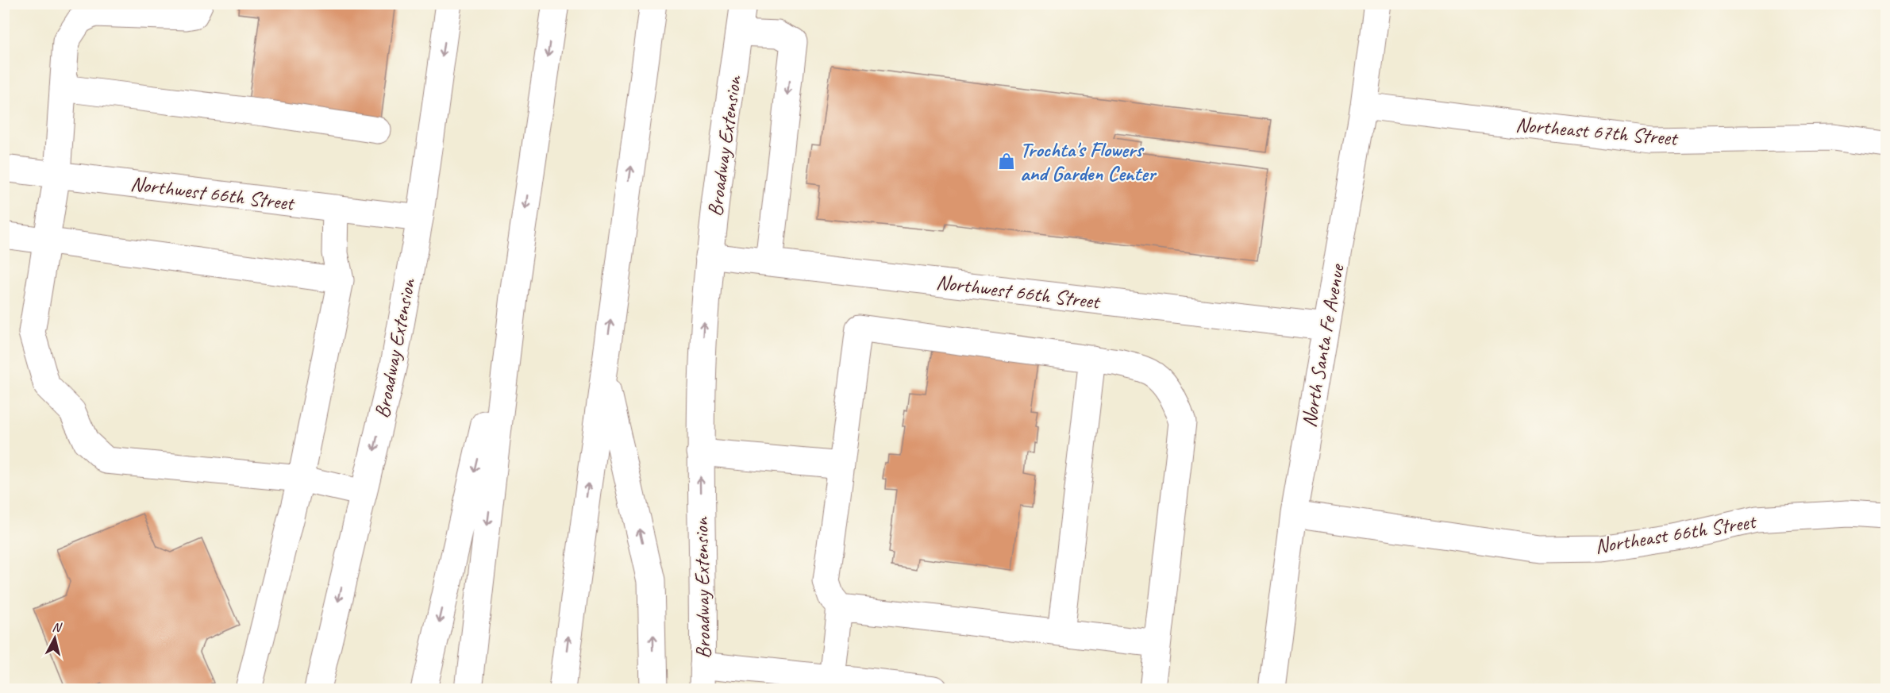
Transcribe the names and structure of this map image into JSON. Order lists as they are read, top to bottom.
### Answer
{
  "streets": {
    "main road": [
      "Northeast 67th Street",
      "Broadway Extension",
      "Northwest 66th Street",
      "North Santa Fe Avenue",
      "Northeast 66th Street"
    ]
  },
  "crossings": [
    ["Northeast 67th Street", "North Santa Fe Avenue"],
    ["Broadway Extension", "Northwest 66th Street"],
    ["Northwest 66th Street", "North Santa Fe Avenue"],
    ["North Santa Fe Avenue", "Northeast 66th Street"]
  ],
  "places": {
    "shop": ["Trochta's Flowers and Garden Center"]
  },
  "north": "top"
}
